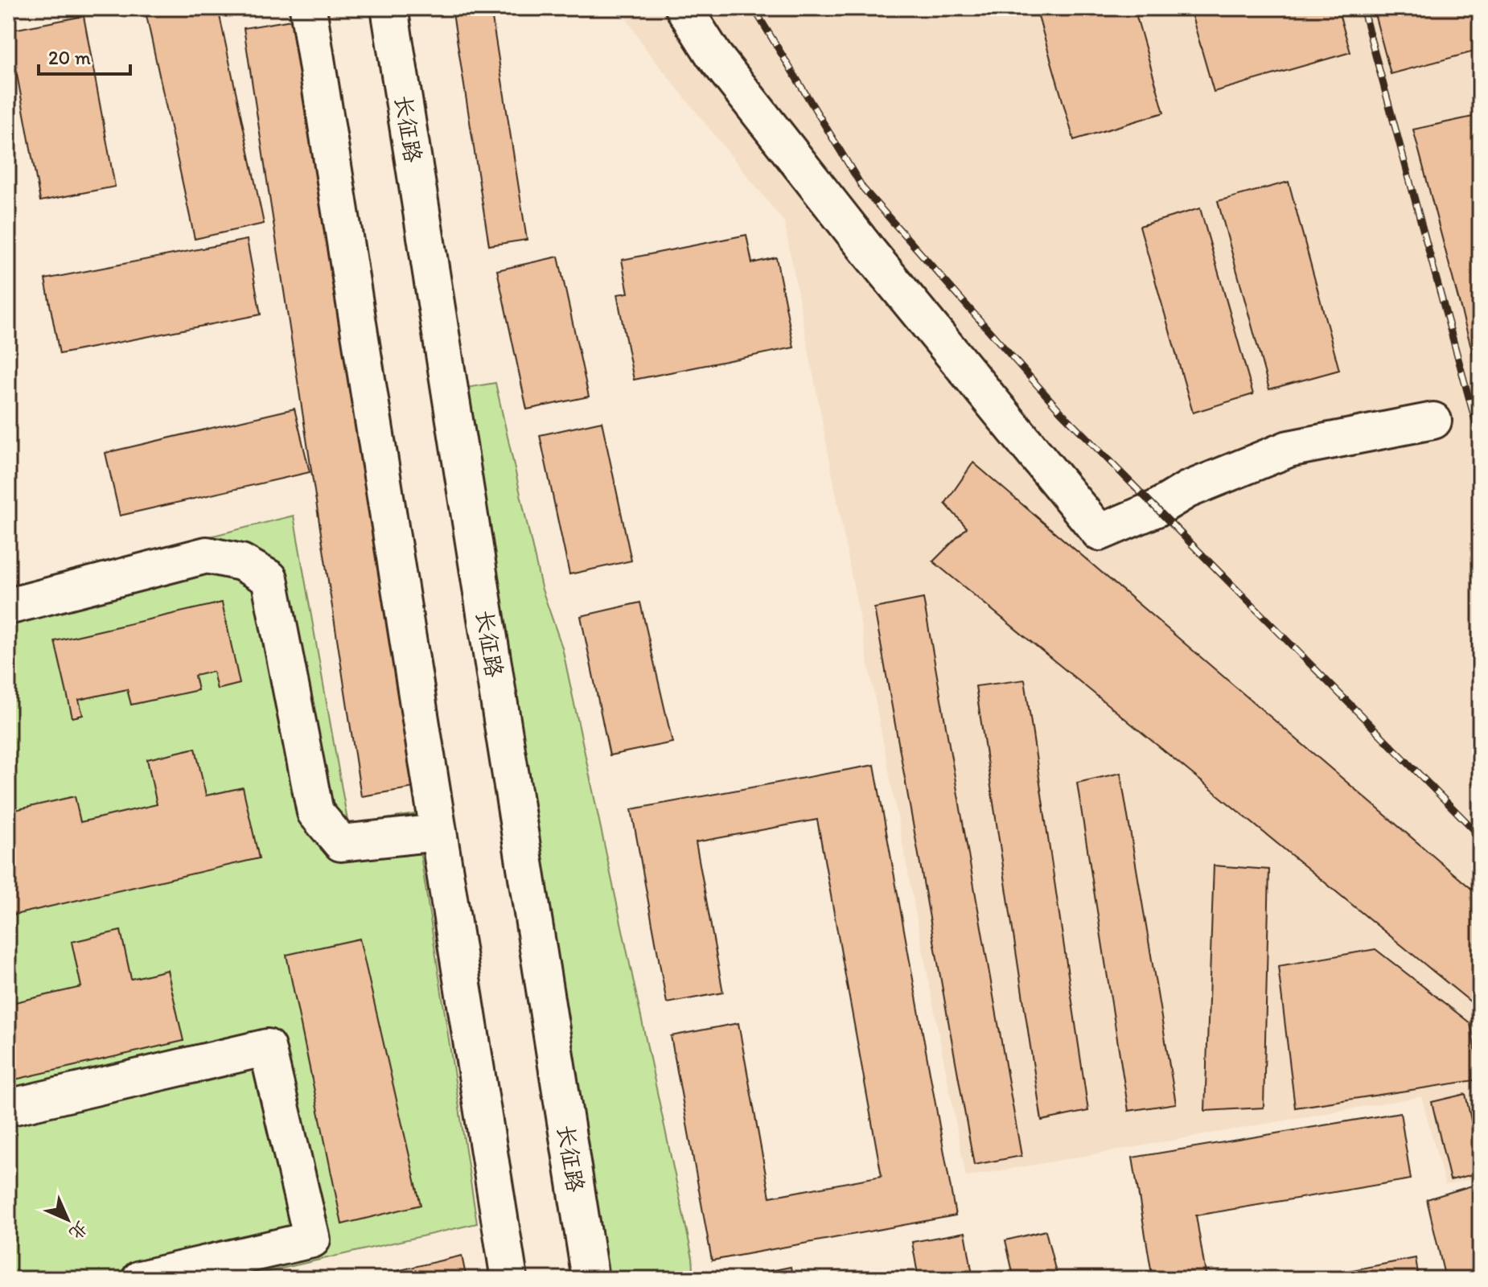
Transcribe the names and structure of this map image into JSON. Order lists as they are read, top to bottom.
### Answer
{
  "streets": {
    "main road": ["长征路"]
  },
  "scale_bar": "20 m",
  "north": "bottom right"
}
